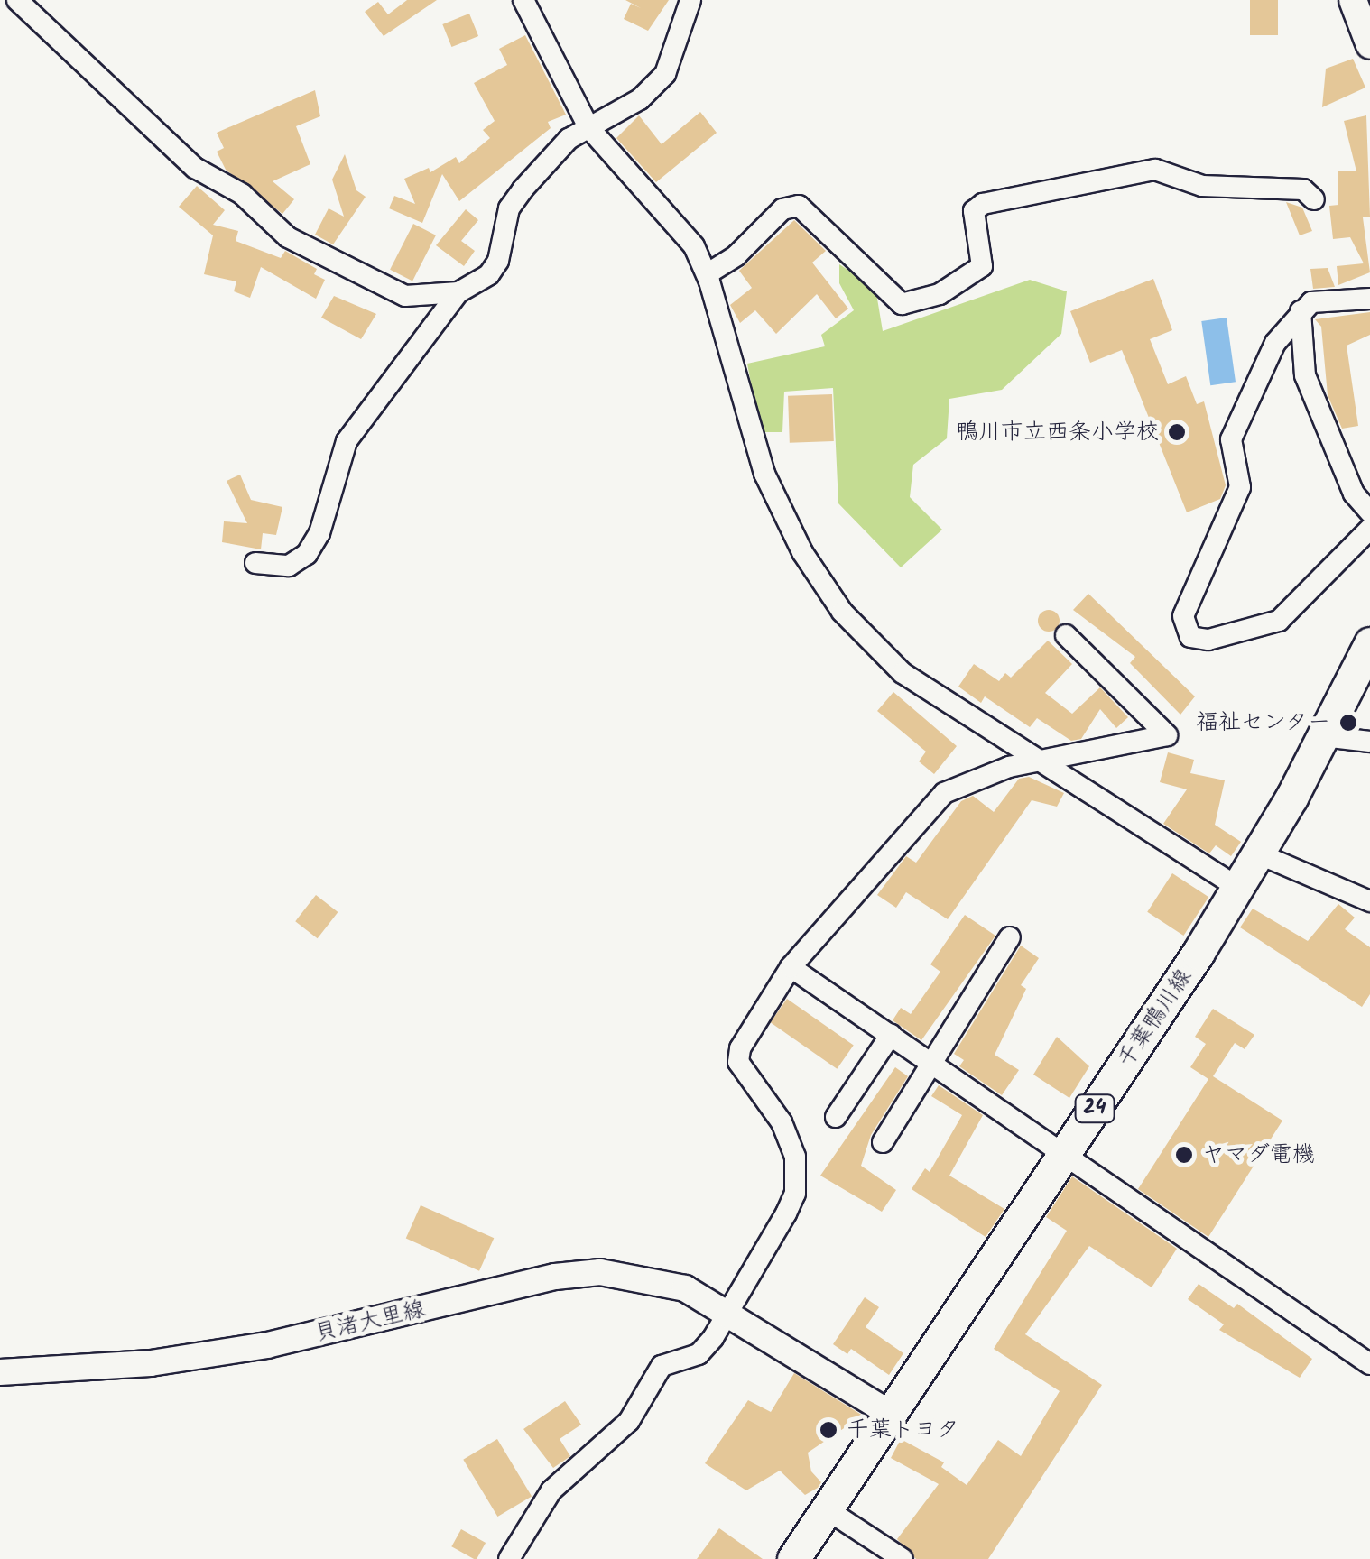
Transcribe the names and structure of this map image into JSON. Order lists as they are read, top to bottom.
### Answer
{
  "streets": {
    "main road": ["千葉鴨川線", "24"],
    "street": ["貝渚大里線"]
  },
  "crossings": [
    ["千葉鴨川線", "貝渚大里線"]
  ],
  "places": [
    "鴨川市立西条小学校",
    "福祉センター",
    "ヤマダ電機",
    "千葉トヨタ"
  ]
}
